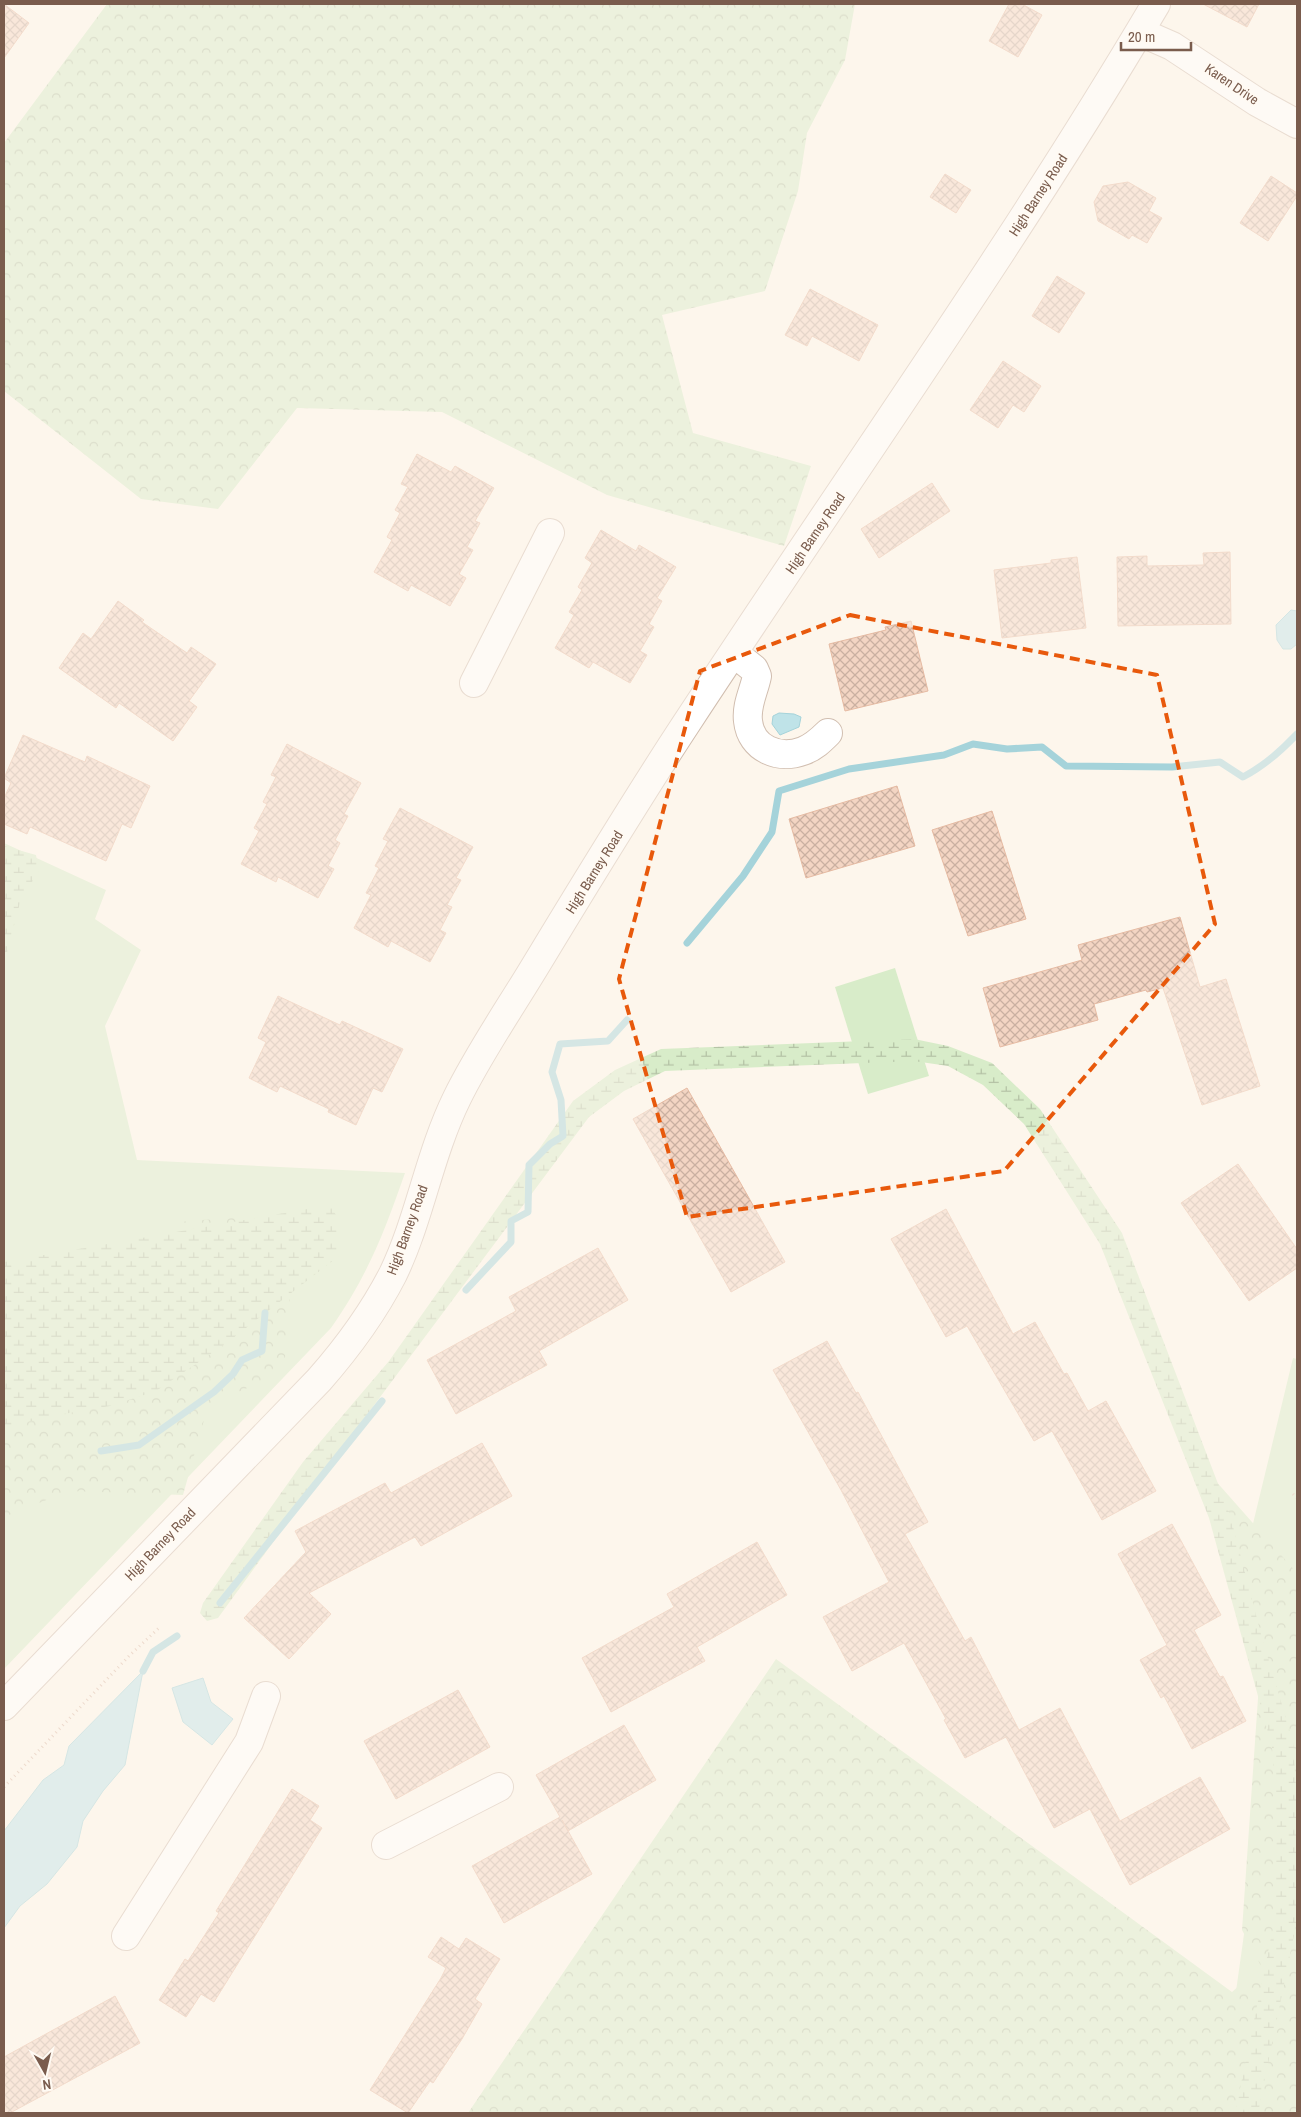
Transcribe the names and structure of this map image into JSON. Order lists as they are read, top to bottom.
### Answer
{
  "streets": {
    "street": ["Karen Drive", "High Barney Road"]
  },
  "crossings": [
    ["Karen Drive", "High Barney Road"]
  ],
  "scale_bar": "20 m",
  "north": "bottom"
}
